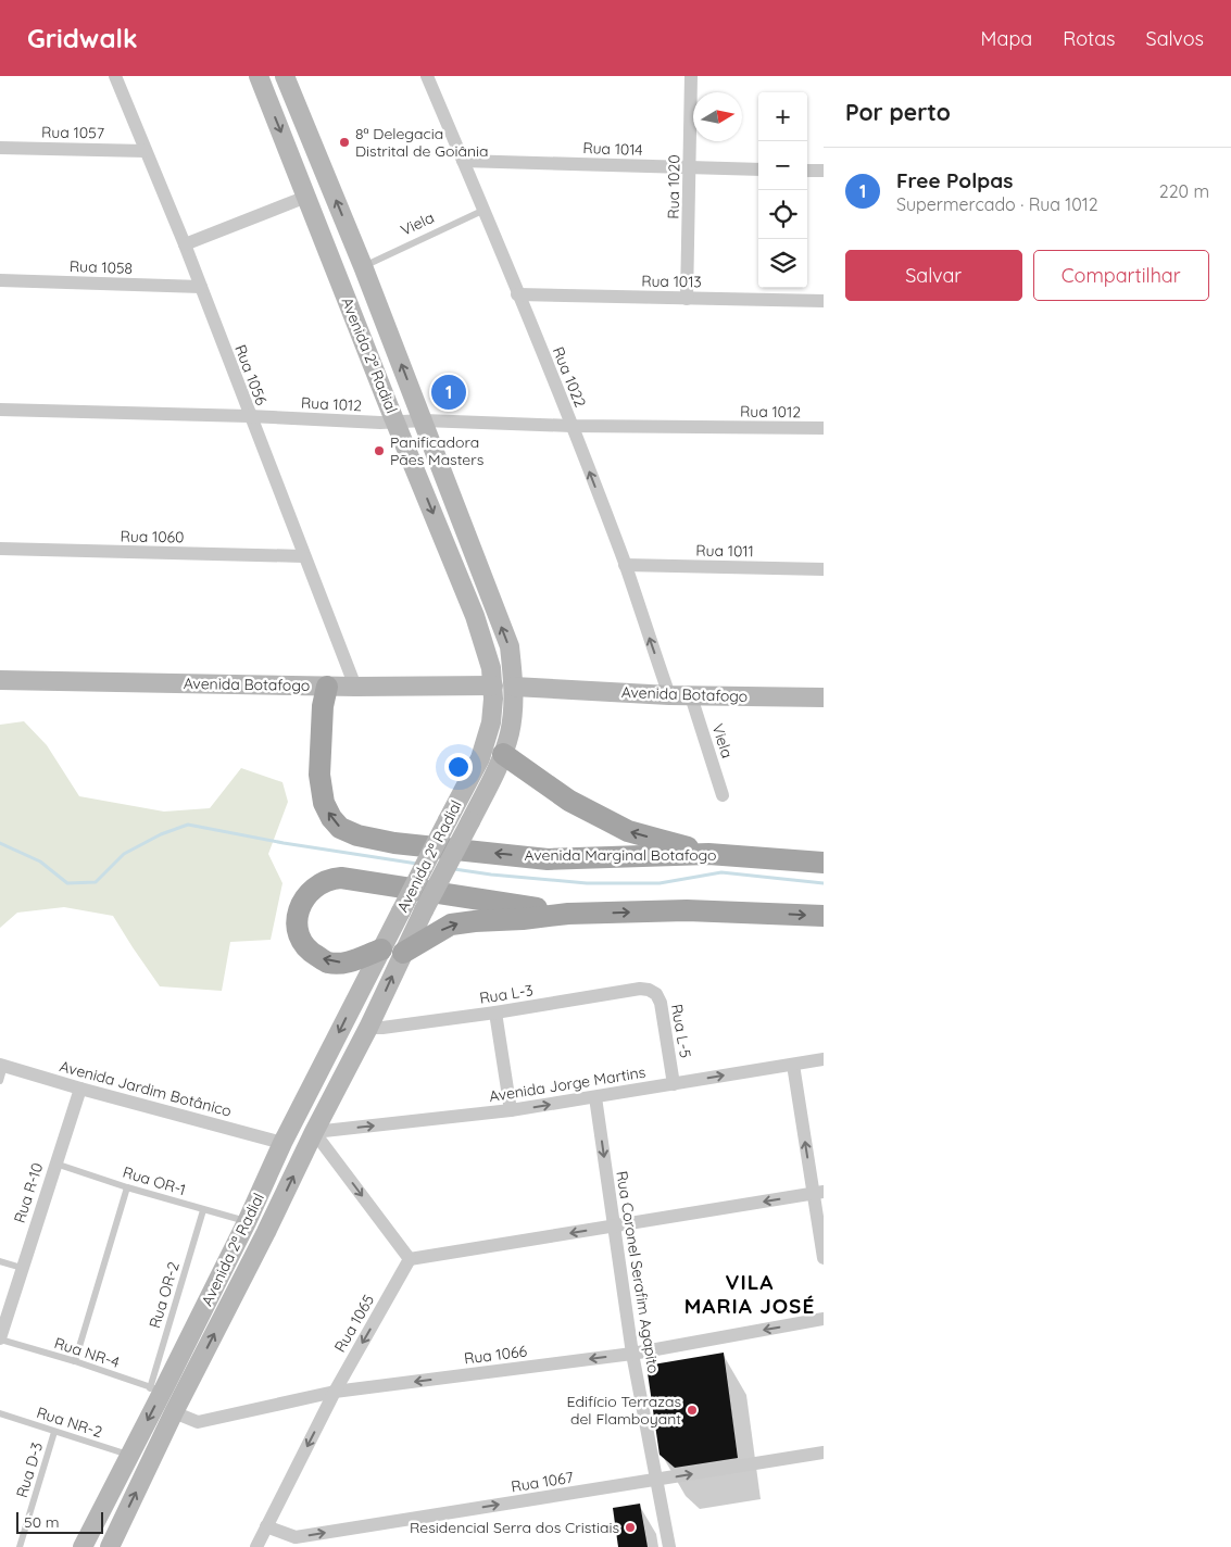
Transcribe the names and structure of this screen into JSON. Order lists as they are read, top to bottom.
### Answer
{
  "streets": {
    "main road": ["Avenida 2ª Radial", "Avenida Botafogo", "Avenida Marginal Botafogo"],
    "street": [
      "Rua 1057",
      "Rua 1014",
      "Rua 1020",
      "Viela",
      "Rua 1058",
      "Rua 1013",
      "Rua 1056",
      "Rua 1022",
      "Rua 1012",
      "Rua 1060",
      "Rua 1011",
      "Rua L-3",
      "Rua L-5",
      "Avenida Jorge Martins",
      "Avenida Jardim Botânico",
      "Rua R-10",
      "Rua Coronel Serafim Agapito",
      "Rua 1065",
      "Rua 1066",
      "Rua 1067"
    ],
    "lane": [
      "Rua OR-1",
      "Rua OR-2",
      "Rua NR-4",
      "Rua NR-2",
      "Rua D-3"
    ]
  },
  "crossings": [
    ["Rua 1057", "Rua 1056"],
    ["Rua 1014", "Rua 1020"],
    ["Rua 1014", "Rua 1022"],
    ["Rua 1020", "Rua 1013"],
    ["Viela", "Avenida 2ª Radial"],
    ["Viela", "Rua 1022"],
    ["Viela", "Avenida Botafogo"],
    ["Rua 1058", "Rua 1056"],
    ["Rua 1013", "Rua 1022"],
    ["Avenida 2ª Radial", "Rua 1012"],
    ["Avenida 2ª Radial", "Avenida Botafogo"],
    ["Avenida 2ª Radial", "Rua L-3"],
    ["Avenida 2ª Radial", "Avenida Jorge Martins"],
    ["Avenida 2ª Radial", "Avenida Jardim Botânico"],
    ["Avenida 2ª Radial", "Rua OR-1"],
    ["Avenida 2ª Radial", "Rua OR-2"],
    ["Avenida 2ª Radial", "Rua NR-4"],
    ["Avenida 2ª Radial", "Rua 1066"],
    ["Avenida 2ª Radial", "Rua NR-2"],
    ["Rua 1056", "Rua 1012"],
    ["Rua 1056", "Rua 1060"],
    ["Rua 1056", "Avenida Botafogo"],
    ["Rua 1022", "Rua 1012"],
    ["Rua 1022", "Rua 1011"],
    ["Rua 1022", "Avenida Botafogo"],
    ["Avenida Botafogo", "Avenida Marginal Botafogo"],
    ["Rua L-3", "Rua L-5"],
    ["Rua L-5", "Avenida Jorge Martins"],
    ["Avenida Jorge Martins", "Rua Coronel Serafim Agapito"],
    ["Avenida Jardim Botânico", "Rua R-10"],
    ["Rua OR-1", "Rua R-10"],
    ["Rua OR-1", "Rua OR-2"],
    ["Rua R-10", "Rua NR-4"],
    ["Rua Coronel Serafim Agapito", "Rua 1066"],
    ["Rua Coronel Serafim Agapito", "Rua 1067"],
    ["Rua OR-2", "Rua NR-4"],
    ["Rua 1065", "Rua 1066"],
    ["Rua 1065", "Rua 1067"],
    ["Rua NR-2", "Rua D-3"]
  ],
  "one_way": [
    "Rua 1022",
    "Avenida Jorge Martins",
    "Rua 1065",
    "Rua 1066",
    "Rua 1067"
  ],
  "districts": ["VILA MARIA JOSÉ"],
  "places": [
    "8ª Delegacia Distrital de Goiânia",
    "Panificadora Pães Masters",
    "Edifício Terrazas del Flamboyant",
    "Residencial Serra dos Cristiais"
  ],
  "scale_bar": "50 m",
  "north": "right",
  "page": {
    "header": "Gridwalk",
    "nav": ["Mapa", "Rotas", "Salvos"],
    "heading": "Por perto",
    "map_buttons": ["+", "−"],
    "list": [
      {
        "mark": "1",
        "name": "Free Polpas",
        "note": "Supermercado · Rua 1012",
        "value": "220 m"
      }
    ],
    "buttons": ["Salvar", "Compartilhar"],
    "pins": "1",
    "scale": "50 m"
  }
}
